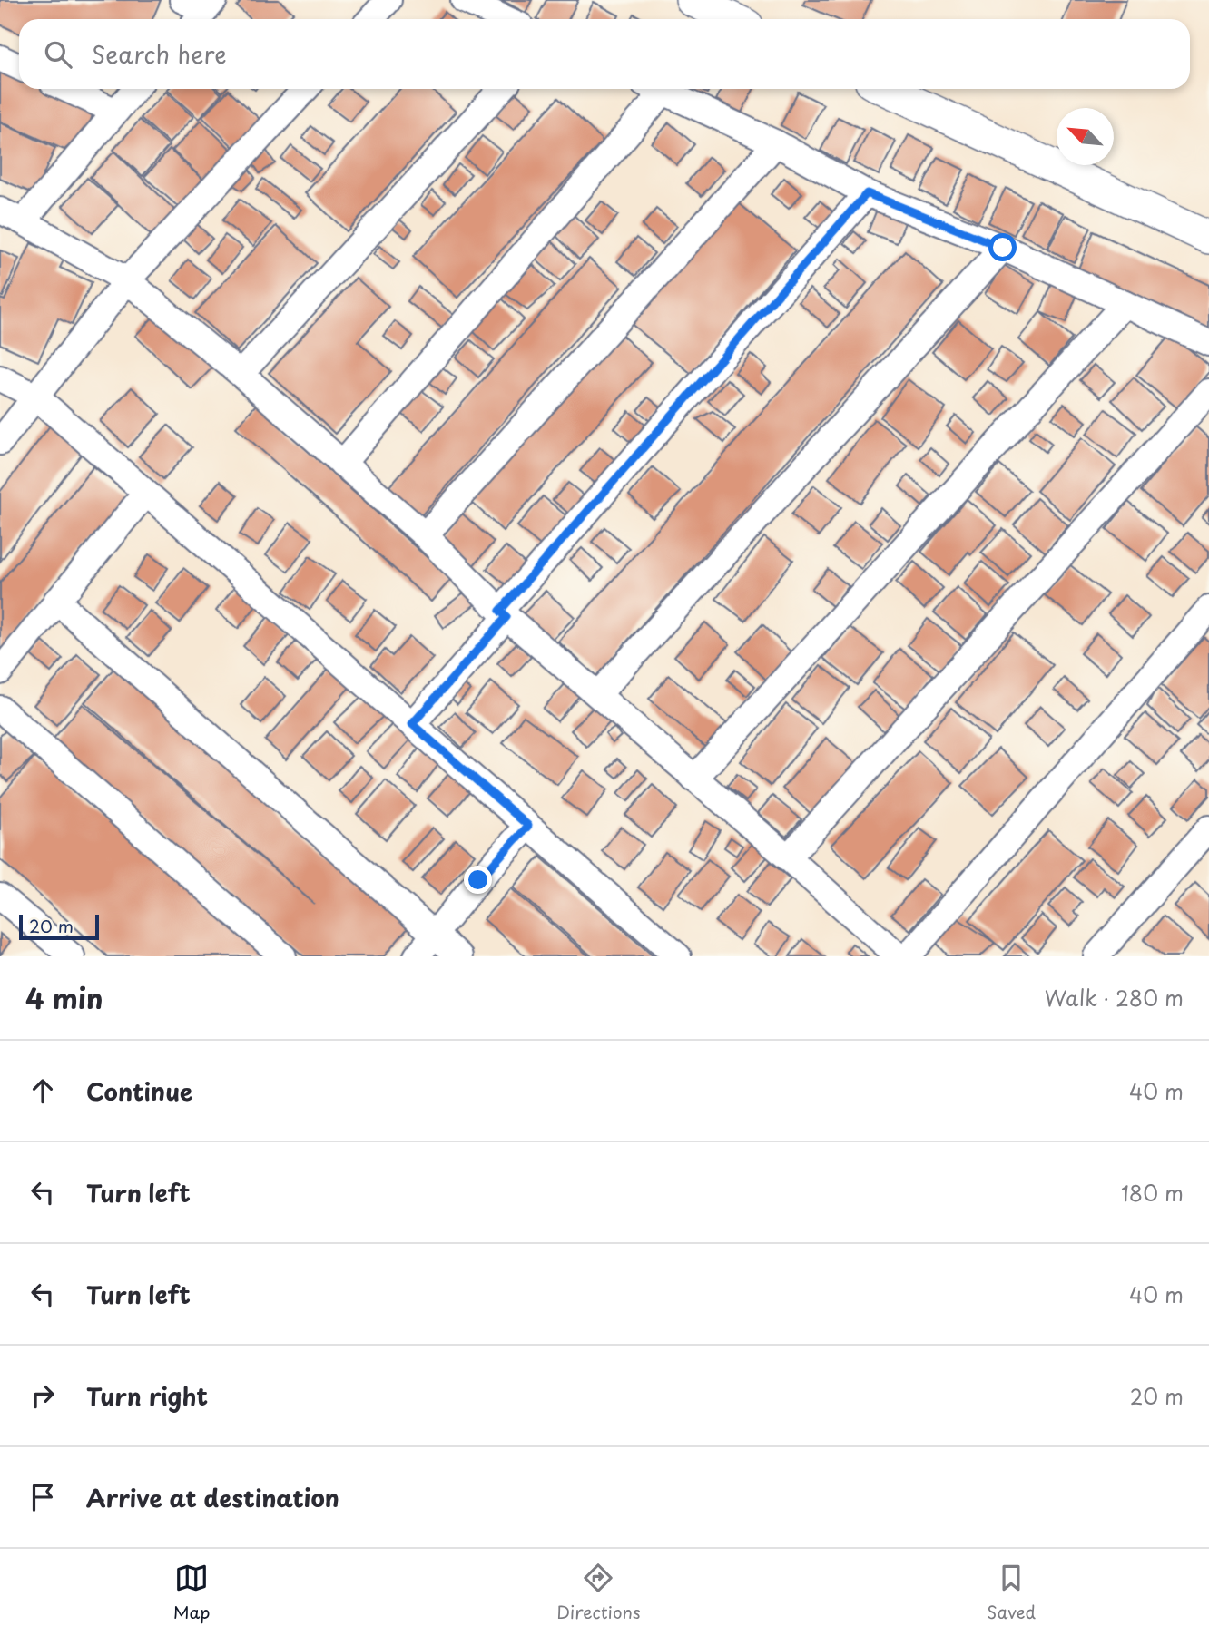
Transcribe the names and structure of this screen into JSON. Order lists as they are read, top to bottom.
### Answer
{
  "scale_bar": "20 m",
  "north": "top left",
  "page": {
    "search": "Search here",
    "scale": "20 m",
    "heading": ["4 min", "Walk · 280 m"],
    "list": [
      ["Continue", "40 m"],
      ["Turn left", "180 m"],
      ["Turn left", "40 m"],
      ["Turn right", "20 m"],
      "Arrive at destination"
    ],
    "nav": ["Map", "Directions", "Saved"]
  }
}
